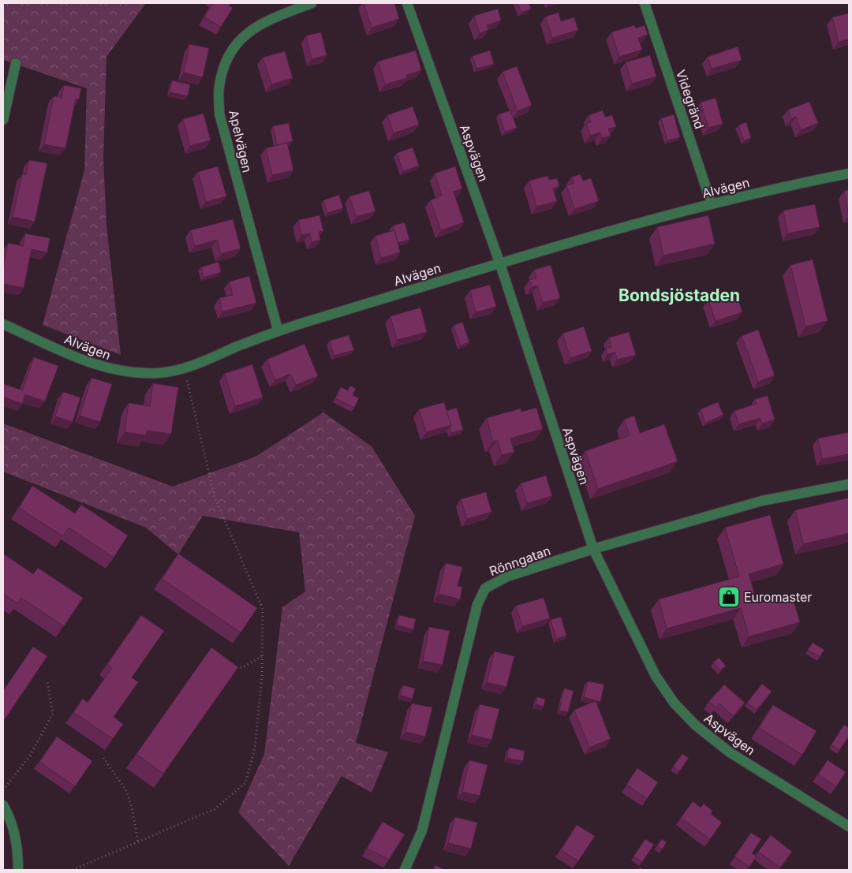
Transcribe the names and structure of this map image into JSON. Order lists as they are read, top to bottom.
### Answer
{
  "streets": {
    "street": [
      "Videgränd",
      "Apelvägen",
      "Aspvägen",
      "Alvägen",
      "Rönngatan"
    ]
  },
  "crossings": [
    ["Videgränd", "Alvägen"],
    ["Apelvägen", "Alvägen"],
    ["Aspvägen", "Alvägen"],
    ["Aspvägen", "Rönngatan"]
  ],
  "districts": ["Bondsjöstaden"],
  "places": {
    "shop": ["Euromaster"]
  }
}
